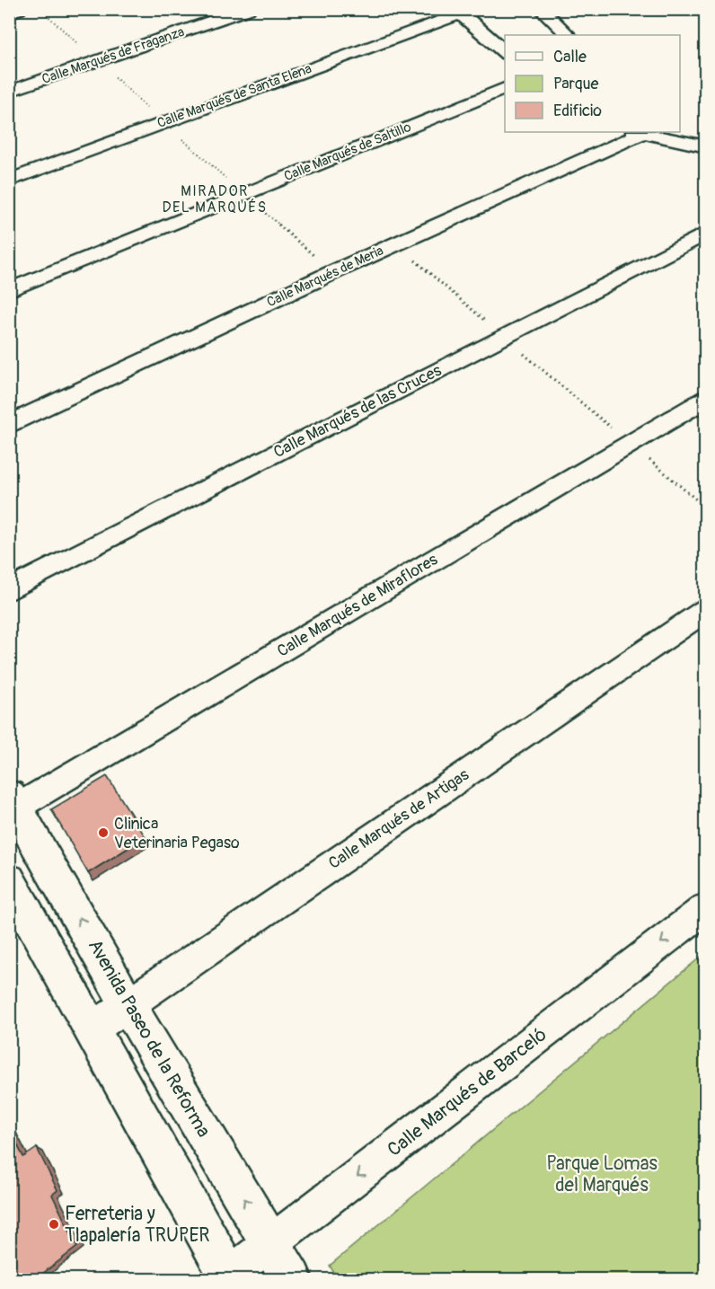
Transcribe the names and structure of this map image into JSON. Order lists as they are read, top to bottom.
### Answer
{
  "streets": {
    "street": [
      "Calle Marqués de Fraganza",
      "Calle Marqués de Santa Elena",
      "Calle Marqués de Saltillo",
      "Calle Marqués de Meria",
      "Calle Marqués de las Cruces",
      "Calle Marqués de Miraflores",
      "Calle Marqués de Artigas",
      "Avenida Paseo de la Reforma",
      "Calle Marqués de Barceló"
    ]
  },
  "crossings": [
    ["Calle Marqués de Miraflores", "Avenida Paseo de la Reforma"],
    ["Calle Marqués de Artigas", "Avenida Paseo de la Reforma"],
    ["Avenida Paseo de la Reforma", "Calle Marqués de Barceló"]
  ],
  "one_way": ["Calle Marqués de Barceló"],
  "districts": ["MIRADOR DEL MARQUÉS"],
  "parks": ["Parque Lomas del Marqués"],
  "places": ["Clinica Veterinaria Pegaso", "Ferreteria y Tlapalería TRUPER"],
  "legend": ["Calle", "Parque", "Edificio"]
}
